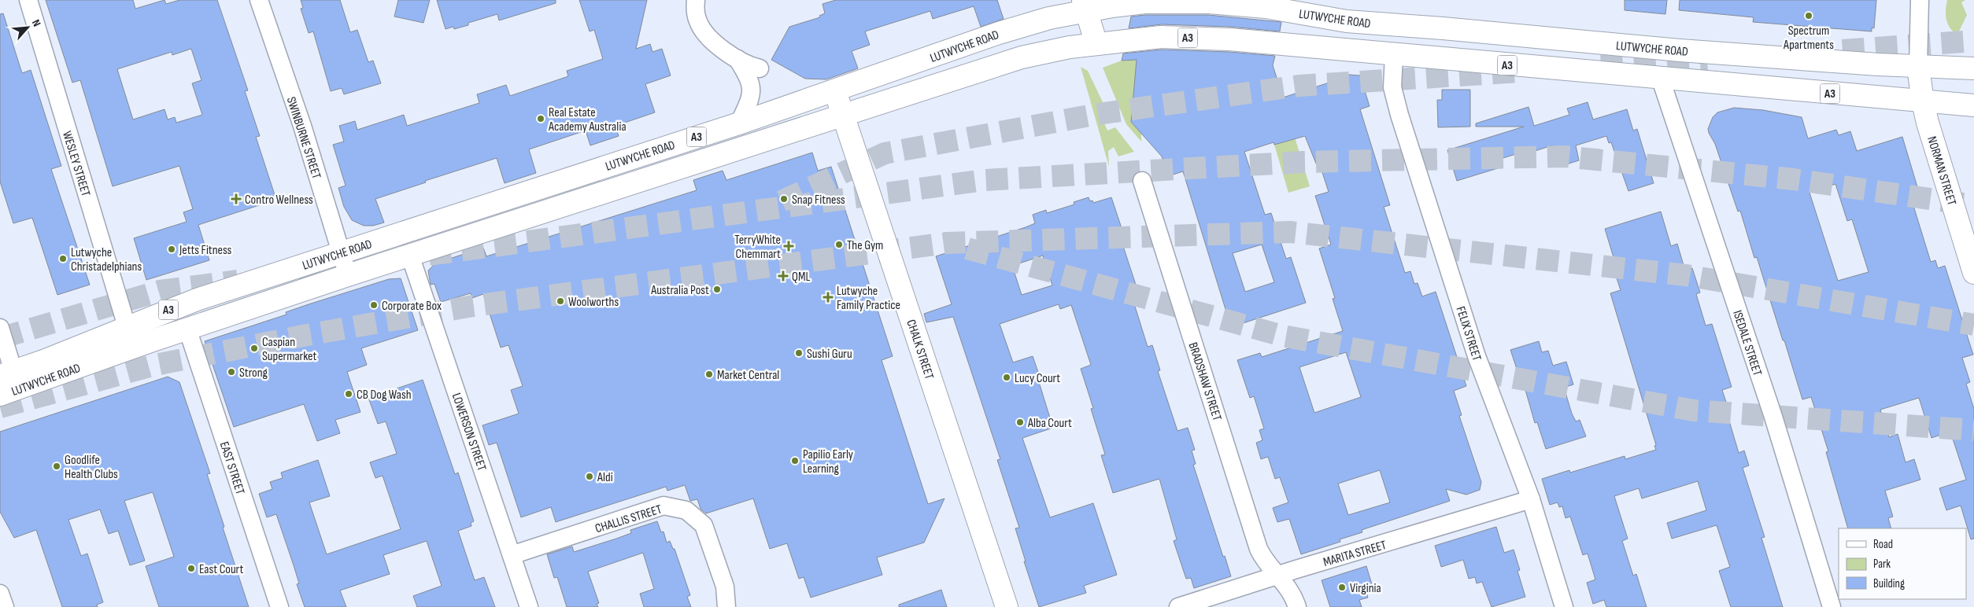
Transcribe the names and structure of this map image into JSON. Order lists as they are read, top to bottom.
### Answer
{
  "streets": {
    "main road": [
      "LUTWYCHE ROAD",
      "A3",
      "NORMAN STREET",
      "CHALK STREET"
    ],
    "street": [
      "SWINBURNE STREET",
      "WESLEY STREET",
      "FELIX STREET",
      "ISEDALE STREET",
      "BRADSHAW STREET",
      "LOWERSON STREET",
      "EAST STREET",
      "CHALLIS STREET",
      "MARITA STREET"
    ]
  },
  "crossings": [
    ["LUTWYCHE ROAD", "SWINBURNE STREET"],
    ["LUTWYCHE ROAD", "WESLEY STREET"],
    ["LUTWYCHE ROAD", "NORMAN STREET"],
    ["LUTWYCHE ROAD", "FELIX STREET"],
    ["LUTWYCHE ROAD", "ISEDALE STREET"],
    ["LUTWYCHE ROAD", "CHALK STREET"],
    ["LUTWYCHE ROAD", "LOWERSON STREET"],
    ["LUTWYCHE ROAD", "EAST STREET"],
    ["FELIX STREET", "MARITA STREET"],
    ["BRADSHAW STREET", "MARITA STREET"],
    ["LOWERSON STREET", "CHALLIS STREET"]
  ],
  "places": {
    "other": [
      "Spectrum Apartments",
      "Real Estate Academy Australia",
      "Snap Fitness",
      "The Gym",
      "Jetts Fitness",
      "Lutwyche Christadelphians",
      "Australia Post",
      "Woolworths",
      "Corporate Box",
      "Caspian Supermarket",
      "Sushi Guru",
      "Strong",
      "Market Central",
      "Lucy Court",
      "CB Dog Wash",
      "Alba Court",
      "Papilio Early Learning",
      "Goodlife Health Clubs",
      "Aldi",
      "East Court",
      "Virginia"
    ],
    "health": [
      "Contro Wellness",
      "TerryWhite Chemmart",
      "QML",
      "Lutwyche Family Practice"
    ]
  },
  "legend": ["Road", "Park", "Building"],
  "north": "top right"
}
